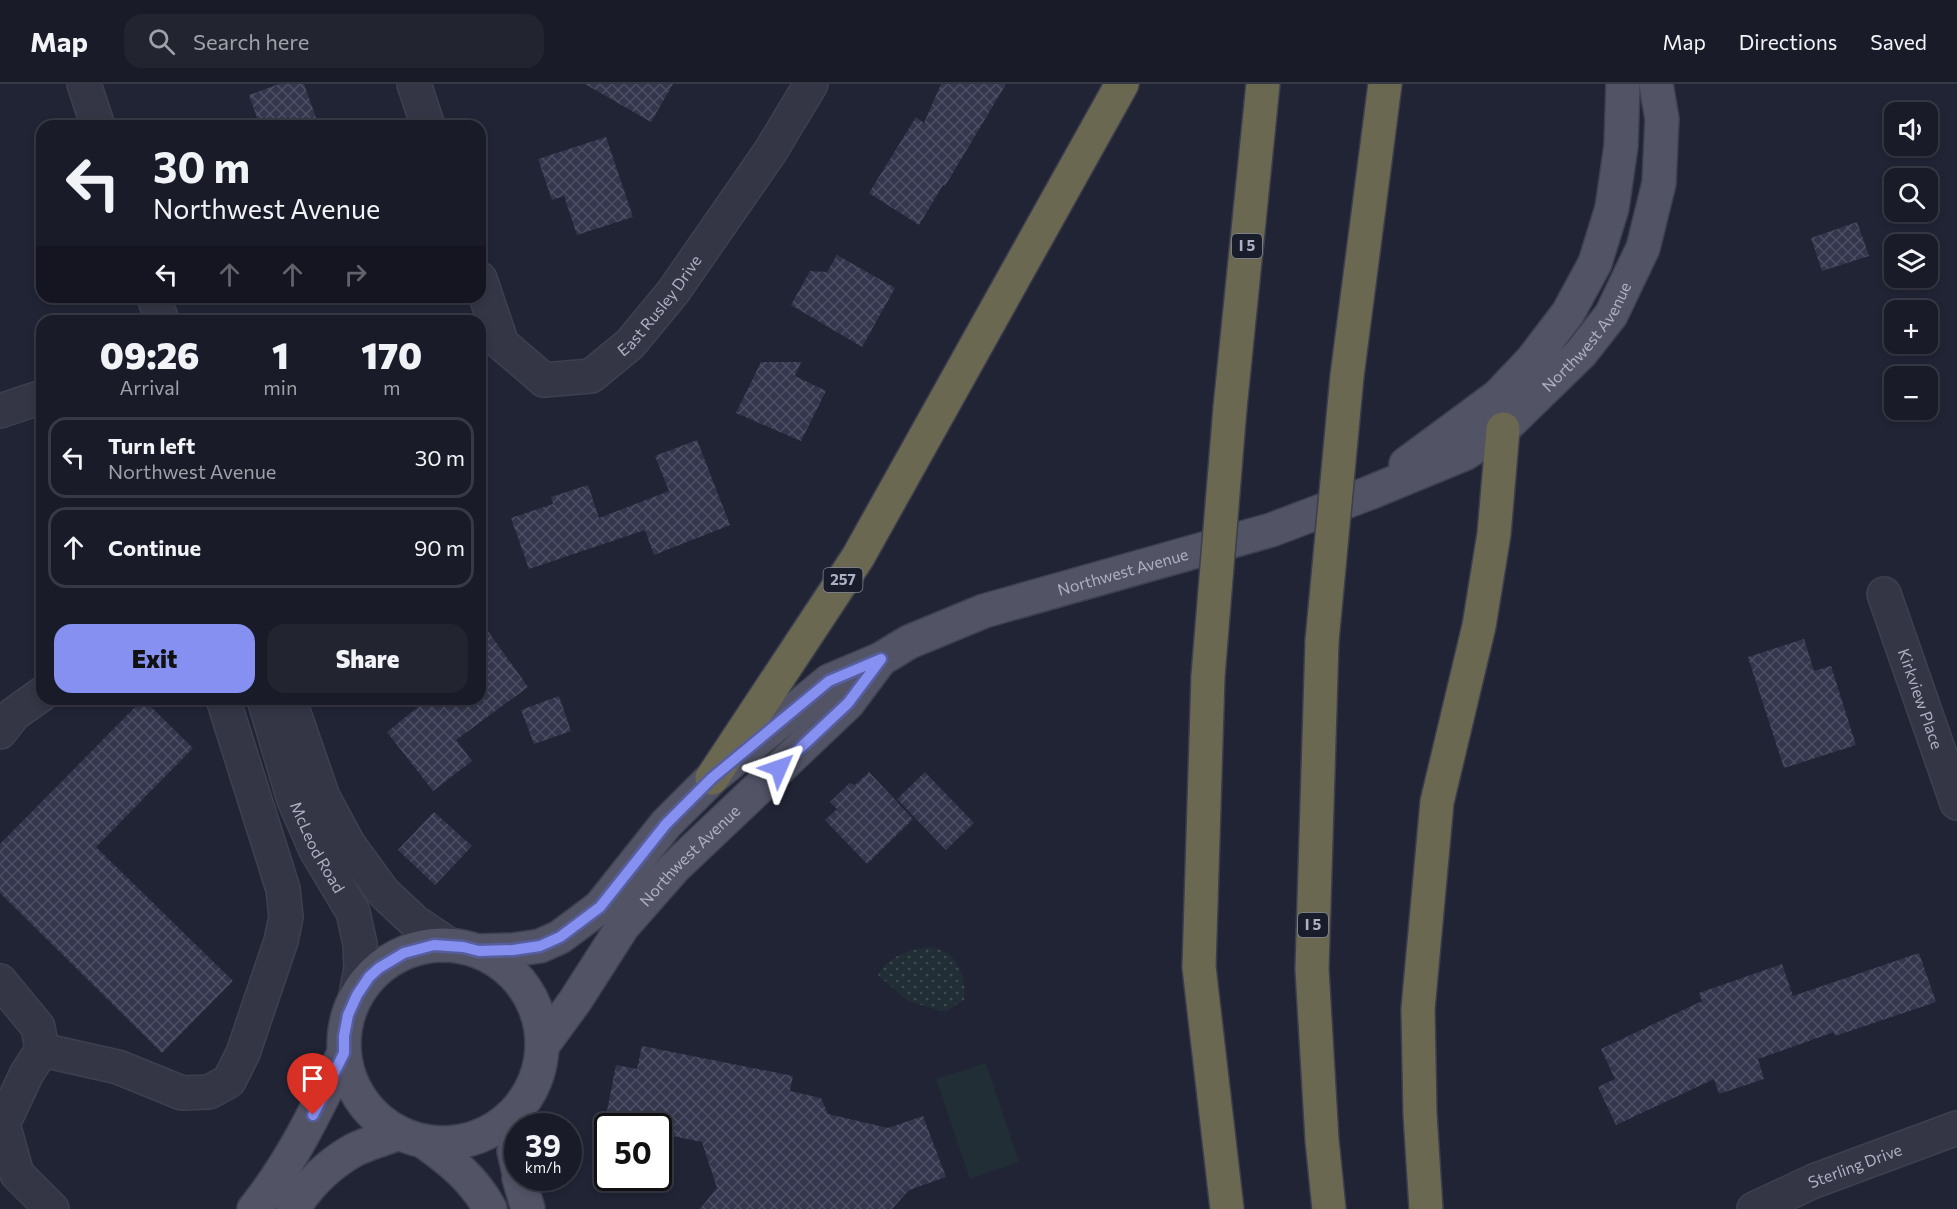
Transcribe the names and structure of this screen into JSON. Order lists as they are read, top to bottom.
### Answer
{
  "streets": {
    "highway": ["I 5", "257"],
    "main road": ["Northwest Avenue"],
    "street": [
      "East Rusley Drive",
      "Kirkview Place",
      "McLeod Road",
      "Sterling Drive"
    ]
  },
  "crossings": [
    ["Northwest Avenue", "257"],
    ["Northwest Avenue", "McLeod Road"]
  ],
  "page": {
    "header": "Map",
    "search": "Search here",
    "nav": ["Map", "Directions", "Saved"],
    "map_buttons": ["+", "−"],
    "turn": ["30 m", "Northwest Avenue"],
    "eta": [
      "09:26",
      "Arrival",
      "1",
      "min",
      "170",
      "m"
    ],
    "list": [
      {
        "name": "Turn left",
        "note": "Northwest Avenue",
        "value": "30 m"
      },
      {
        "name": "Continue",
        "value": "90 m"
      }
    ],
    "buttons": ["Exit", "Share"],
    "speed": "39 km/h",
    "limit": "50"
  }
}
